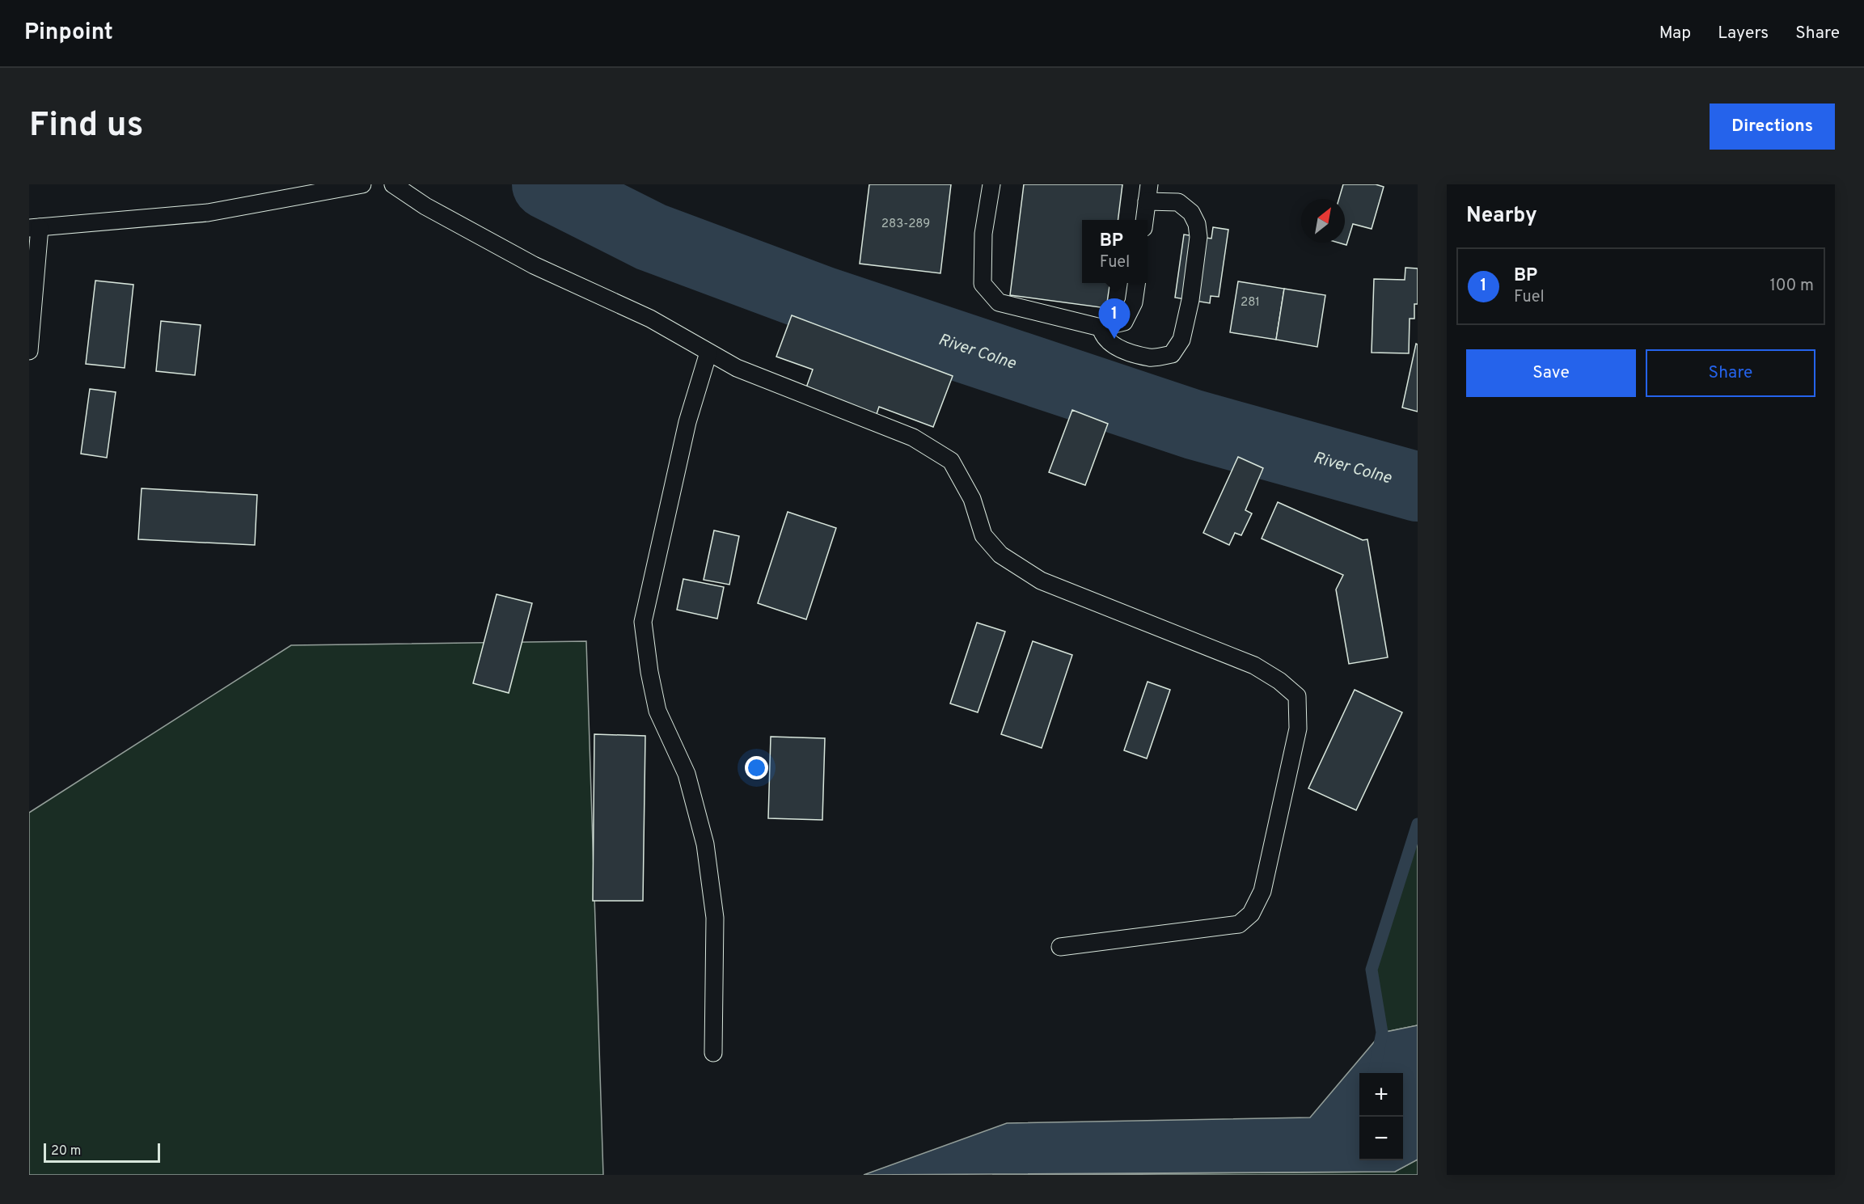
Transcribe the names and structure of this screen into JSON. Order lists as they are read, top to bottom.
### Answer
{
  "water": ["River Colne"],
  "house_numbers": ["283-289", "281"],
  "scale_bar": "20 m",
  "north": "top right",
  "page": {
    "header": "Pinpoint",
    "nav": ["Map", "Layers", "Share"],
    "buttons": [
      "Directions",
      ["Save", "Share"]
    ],
    "title": "Find us",
    "heading": "Nearby",
    "popup": ["BP", "Fuel"],
    "list": [
      {
        "mark": "1",
        "name": "BP",
        "note": "Fuel",
        "value": "100 m"
      }
    ],
    "pins": "1",
    "map_buttons": ["+", "−"],
    "scale": "20 m"
  }
}
